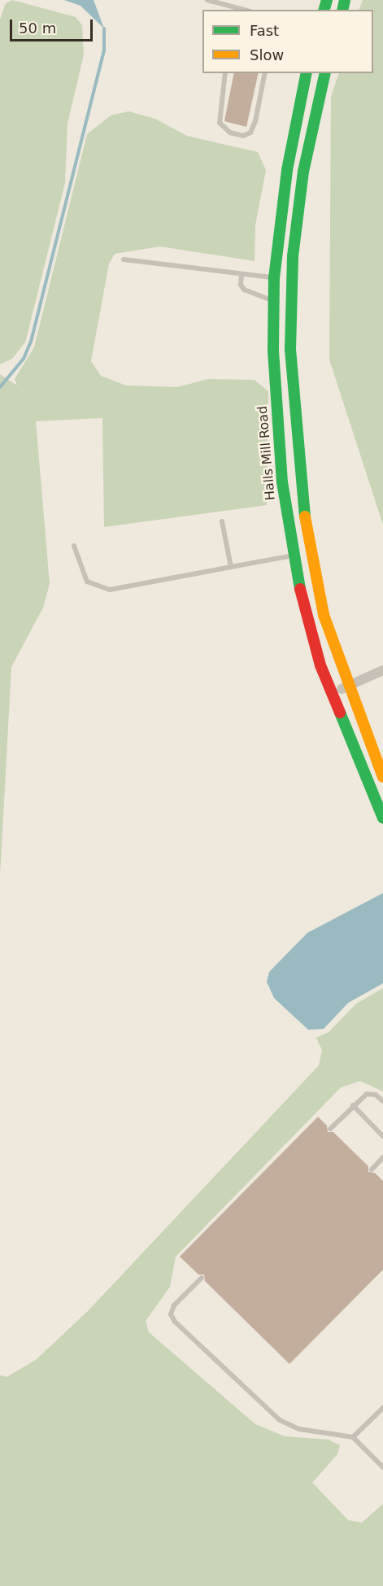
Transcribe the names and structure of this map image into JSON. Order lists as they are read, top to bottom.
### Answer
{
  "streets": {
    "main road": ["Halls Mill Road"]
  },
  "legend": ["Fast", "Slow"],
  "scale_bar": "50 m"
}
